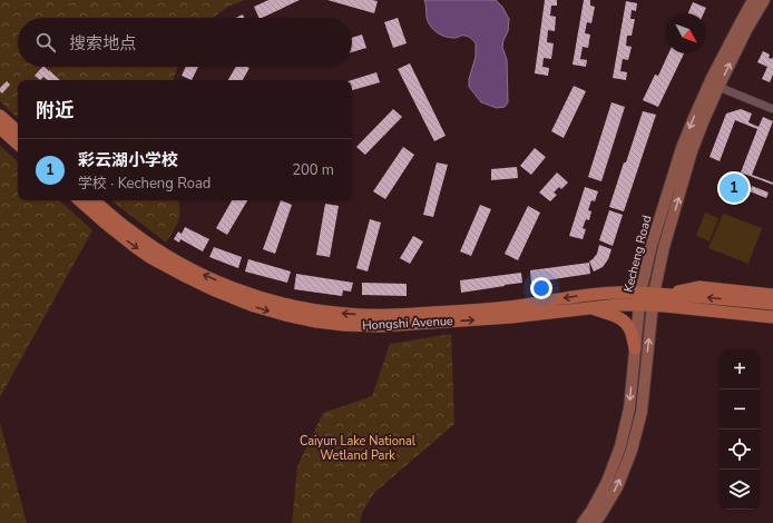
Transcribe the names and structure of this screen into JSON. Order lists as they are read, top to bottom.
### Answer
{
  "streets": {
    "main road": ["Kecheng Road", "Hongshi Avenue"]
  },
  "crossings": [
    ["Kecheng Road", "Hongshi Avenue"]
  ],
  "parks": ["Caiyun Lake National Wetland Park"],
  "north": "bottom right",
  "page": {
    "search": "搜索地点",
    "heading": "附近",
    "list": [
      {
        "mark": "1",
        "name": "彩云湖小学校",
        "note": "学校 · Kecheng Road",
        "value": "200 m"
      }
    ],
    "pins": "1",
    "map_buttons": ["+", "−"]
  }
}
